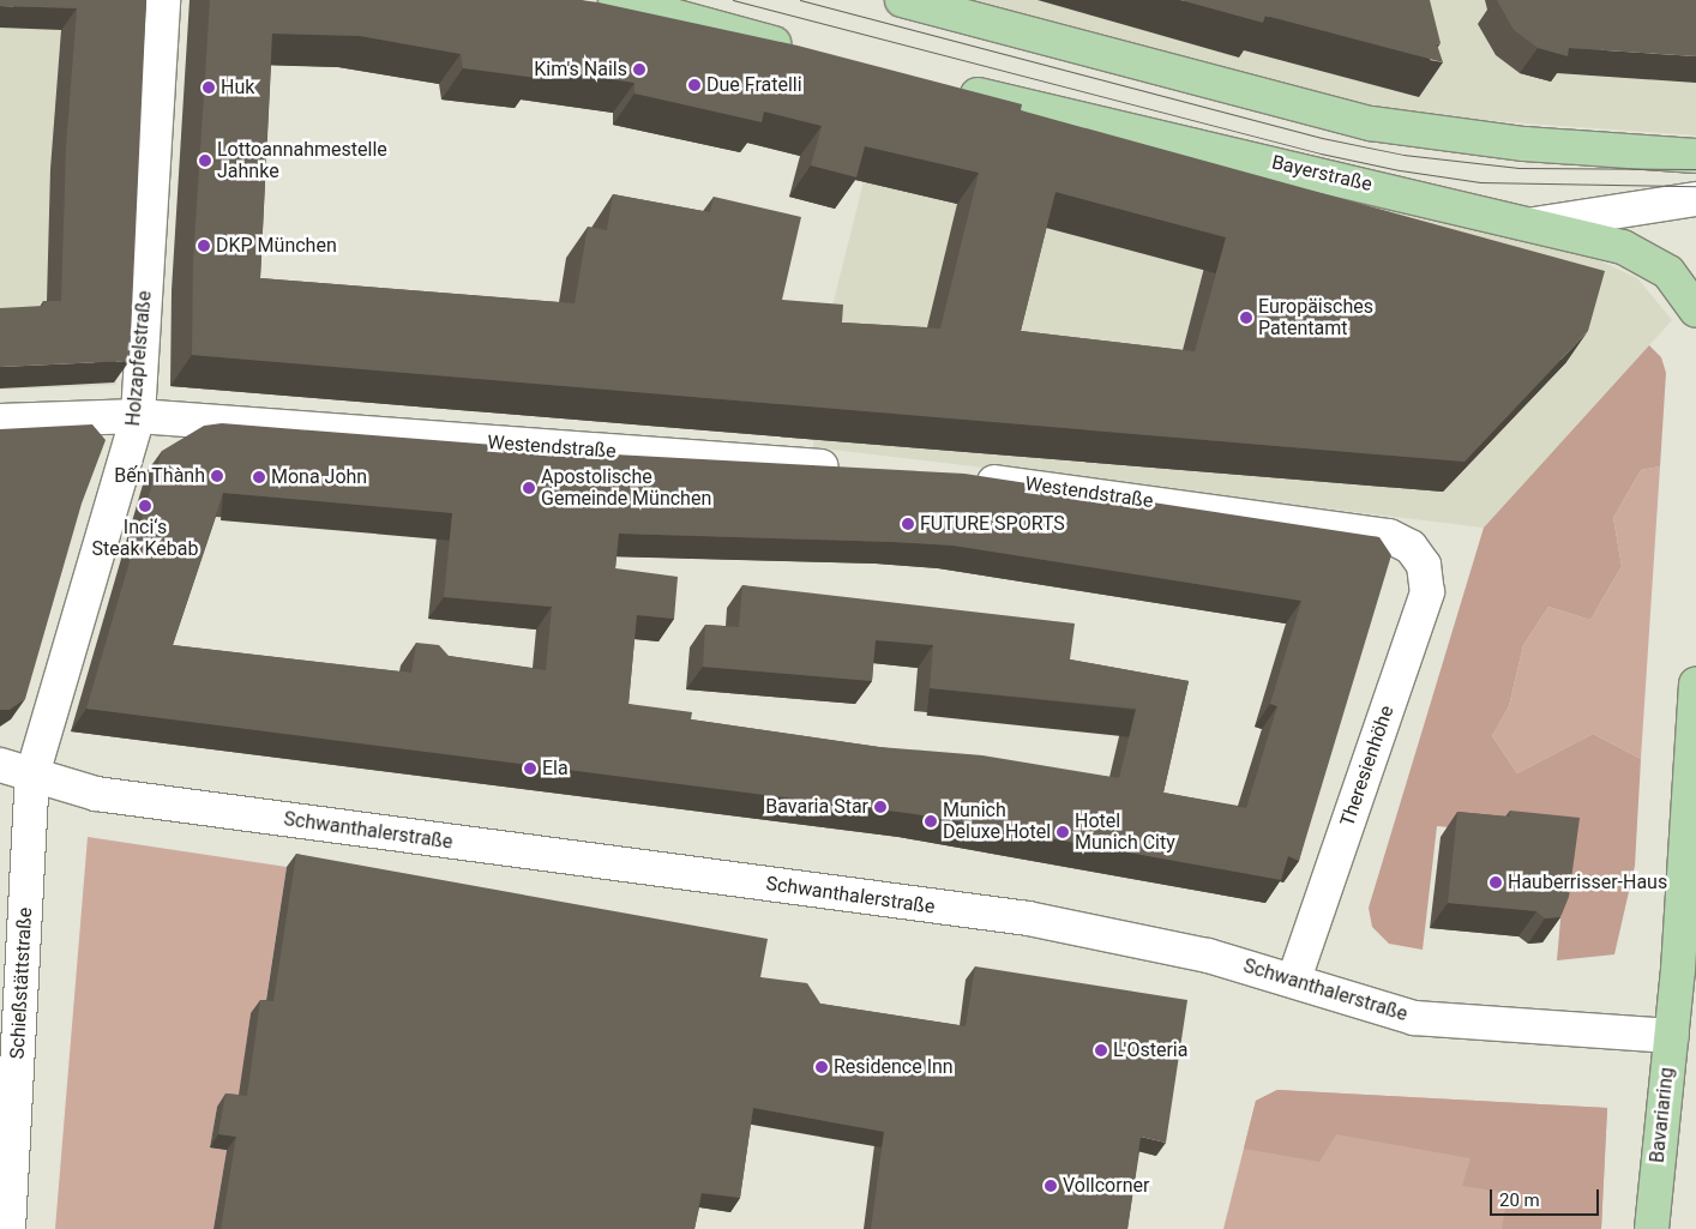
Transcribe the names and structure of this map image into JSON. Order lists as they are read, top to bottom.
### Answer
{
  "streets": {
    "main road": ["Bayerstraße", "Bavariaring"],
    "street": [
      "Holzapfelstraße",
      "Westendstraße",
      "Theresienhöhe",
      "Schwanthalerstraße",
      "Schießstättstraße"
    ]
  },
  "crossings": [
    ["Holzapfelstraße", "Westendstraße"],
    ["Holzapfelstraße", "Schwanthalerstraße"],
    ["Holzapfelstraße", "Schießstättstraße"],
    ["Westendstraße", "Theresienhöhe"],
    ["Theresienhöhe", "Schwanthalerstraße"],
    ["Schwanthalerstraße", "Schießstättstraße"],
    ["Schwanthalerstraße", "Bavariaring"]
  ],
  "places": [
    "Kim's Nails",
    "Due Fratelli",
    "Huk",
    "Lottoannahmestelle Jahnke",
    "DKP München",
    "Europäisches Patentamt",
    "Bến Thành",
    "Mona John",
    "Apostolische Gemeinde München",
    "Inci‘s Steak Kebab",
    "FUTURE SPORTS",
    "Ela",
    "Bavaria Star",
    "Munich Deluxe Hotel",
    "Hotel Munich City",
    "Hauberrisser-Haus",
    "L'Osteria",
    "Residence Inn",
    "Vollcorner"
  ],
  "scale_bar": "20 m"
}
